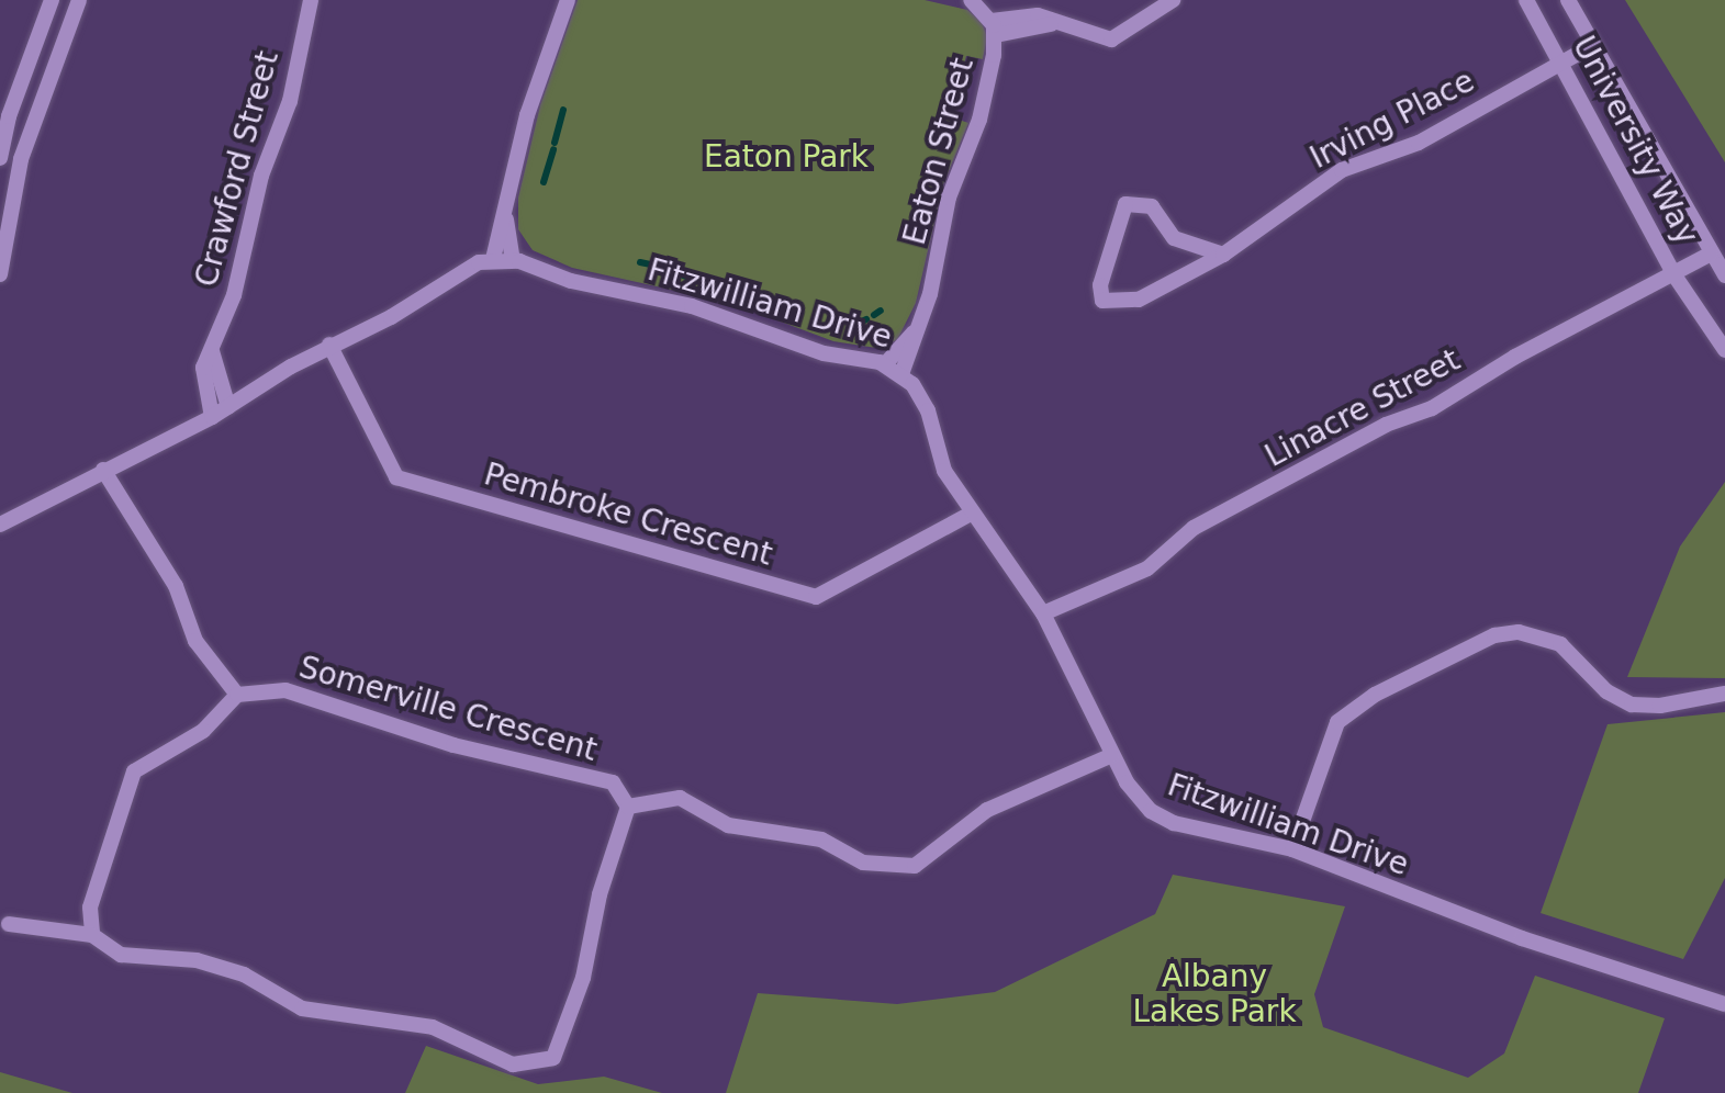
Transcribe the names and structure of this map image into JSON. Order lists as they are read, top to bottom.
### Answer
{
  "streets": {
    "street": [
      "Irving Place",
      "University Way",
      "Eaton Street",
      "Crawford Street",
      "Fitzwilliam Drive",
      "Linacre Street",
      "Pembroke Crescent",
      "Somerville Crescent"
    ]
  },
  "crossings": [
    ["Irving Place", "University Way"],
    ["University Way", "Linacre Street"],
    ["Eaton Street", "Fitzwilliam Drive"],
    ["Crawford Street", "Fitzwilliam Drive"],
    ["Fitzwilliam Drive", "Linacre Street"],
    ["Fitzwilliam Drive", "Pembroke Crescent"]
  ],
  "parks": ["Eaton Park", "Albany Lakes Park"]
}
